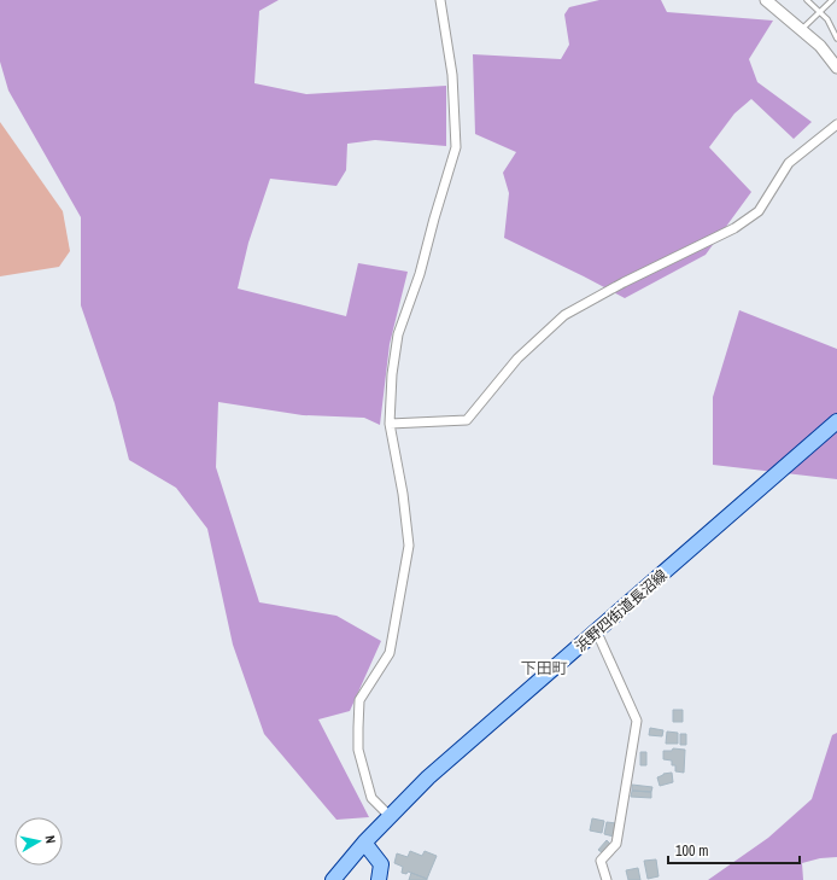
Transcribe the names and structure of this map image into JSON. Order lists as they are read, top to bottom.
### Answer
{
  "streets": {
    "main road": ["浜野四街道長沼線"]
  },
  "districts": ["下田町"],
  "scale_bar": "100 m",
  "north": "right"
}
